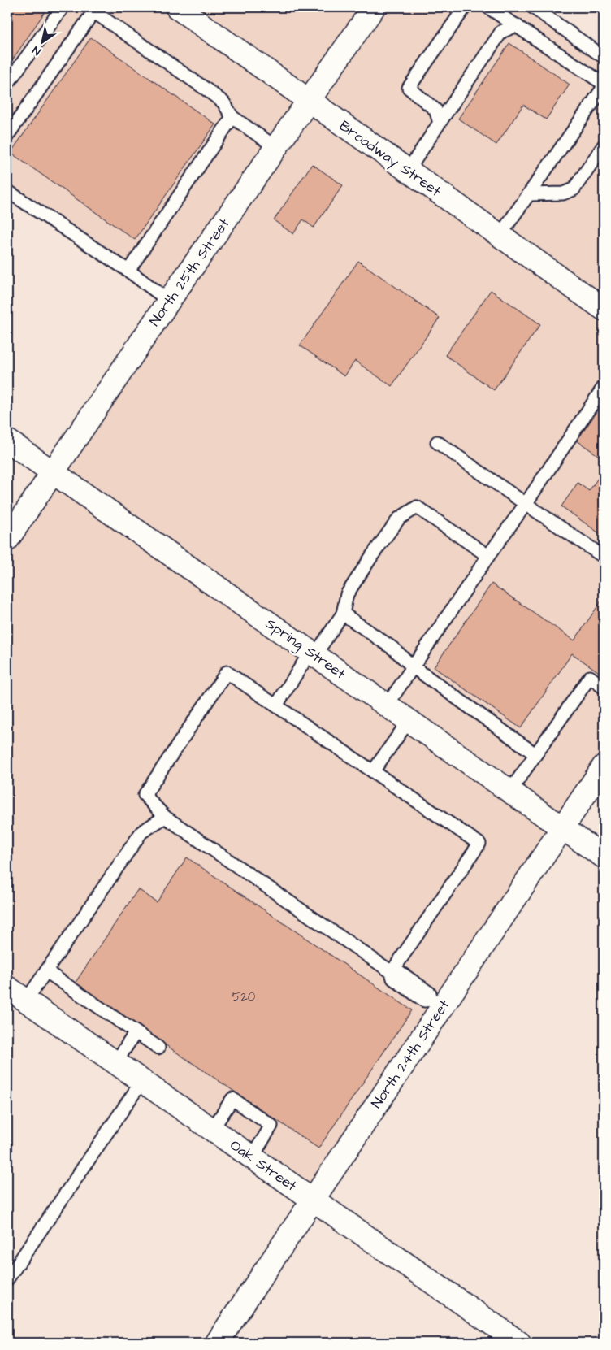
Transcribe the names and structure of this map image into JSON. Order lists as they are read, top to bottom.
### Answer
{
  "streets": {
    "street": [
      "Broadway Street",
      "North 25th Street",
      "Spring Street",
      "North 24th Street",
      "Oak Street"
    ]
  },
  "crossings": [
    ["Broadway Street", "North 25th Street"],
    ["North 25th Street", "Spring Street"],
    ["Spring Street", "North 24th Street"],
    ["North 24th Street", "Oak Street"]
  ],
  "house_numbers": ["520"],
  "north": "bottom left"
}
